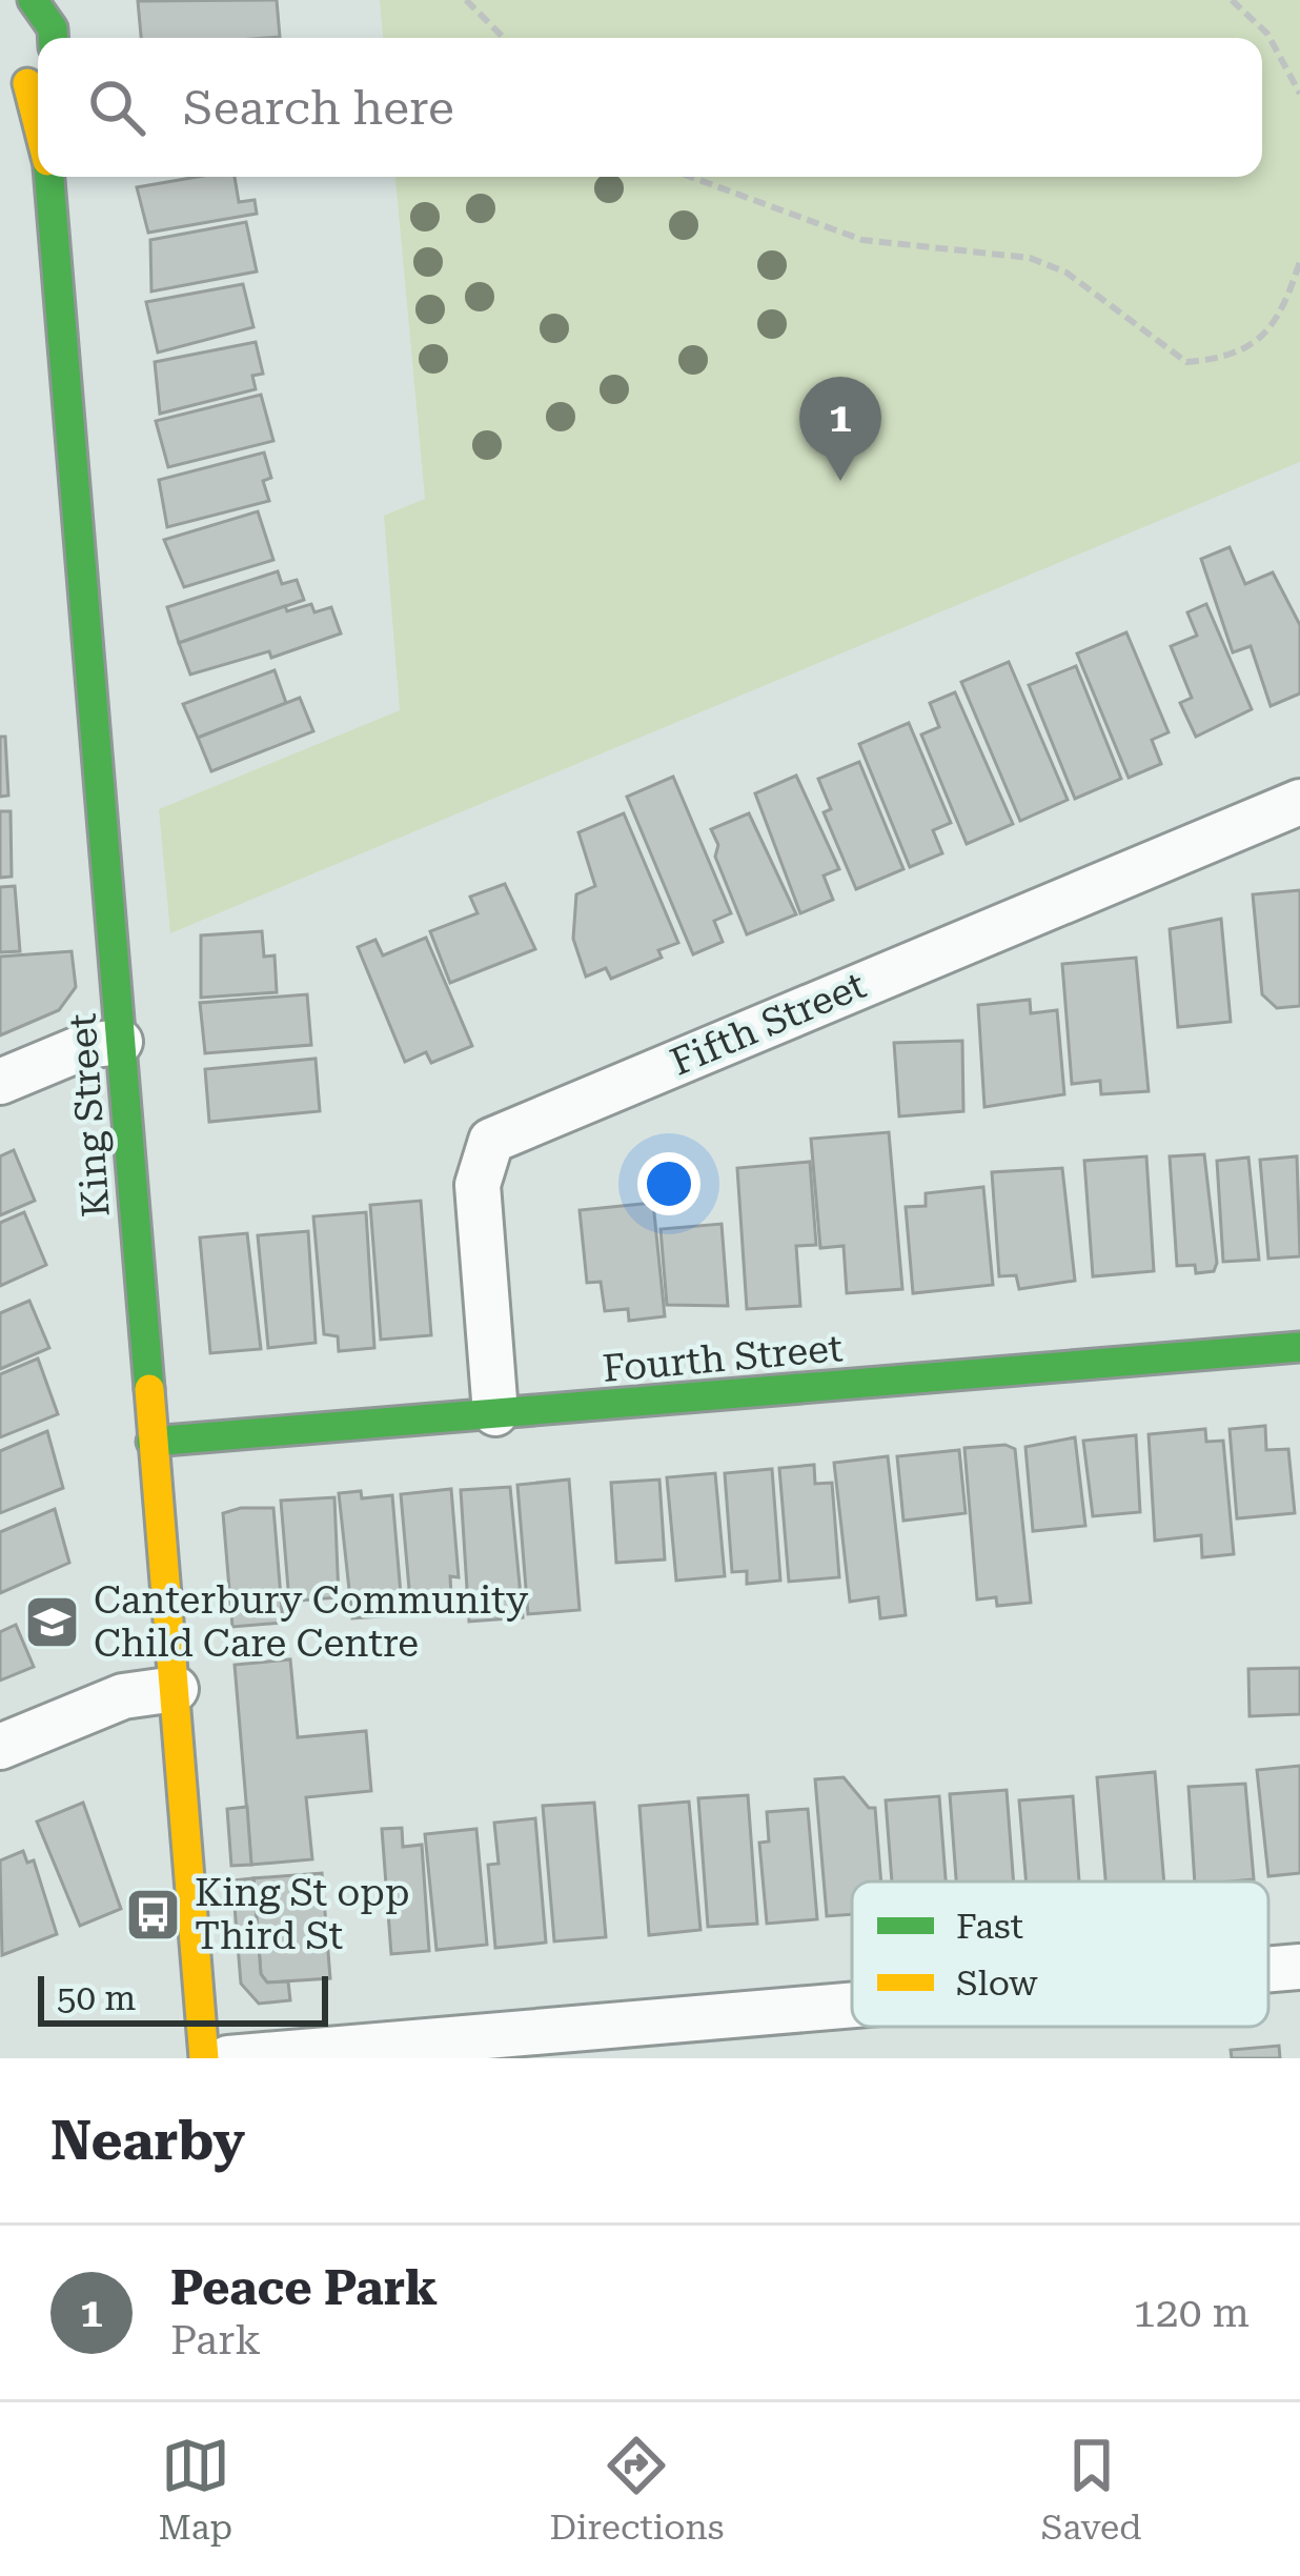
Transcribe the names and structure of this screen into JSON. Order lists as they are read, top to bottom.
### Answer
{
  "streets": {
    "main road": ["King Street", "Fourth Street"],
    "street": ["Fifth Street"]
  },
  "crossings": [
    ["Fifth Street", "Fourth Street"],
    ["King Street", "Fourth Street"]
  ],
  "places": {
    "school or university": ["Canterbury Community Child Care Centre"],
    "bus stop": ["King St opp Third St"]
  },
  "legend": ["Fast", "Slow"],
  "scale_bar": "50 m",
  "page": {
    "search": "Search here",
    "pins": "1",
    "scale": "50 m",
    "heading": "Nearby",
    "list": [
      {
        "mark": "1",
        "name": "Peace Park",
        "note": "Park",
        "value": "120 m"
      }
    ],
    "nav": ["Map", "Directions", "Saved"]
  }
}
